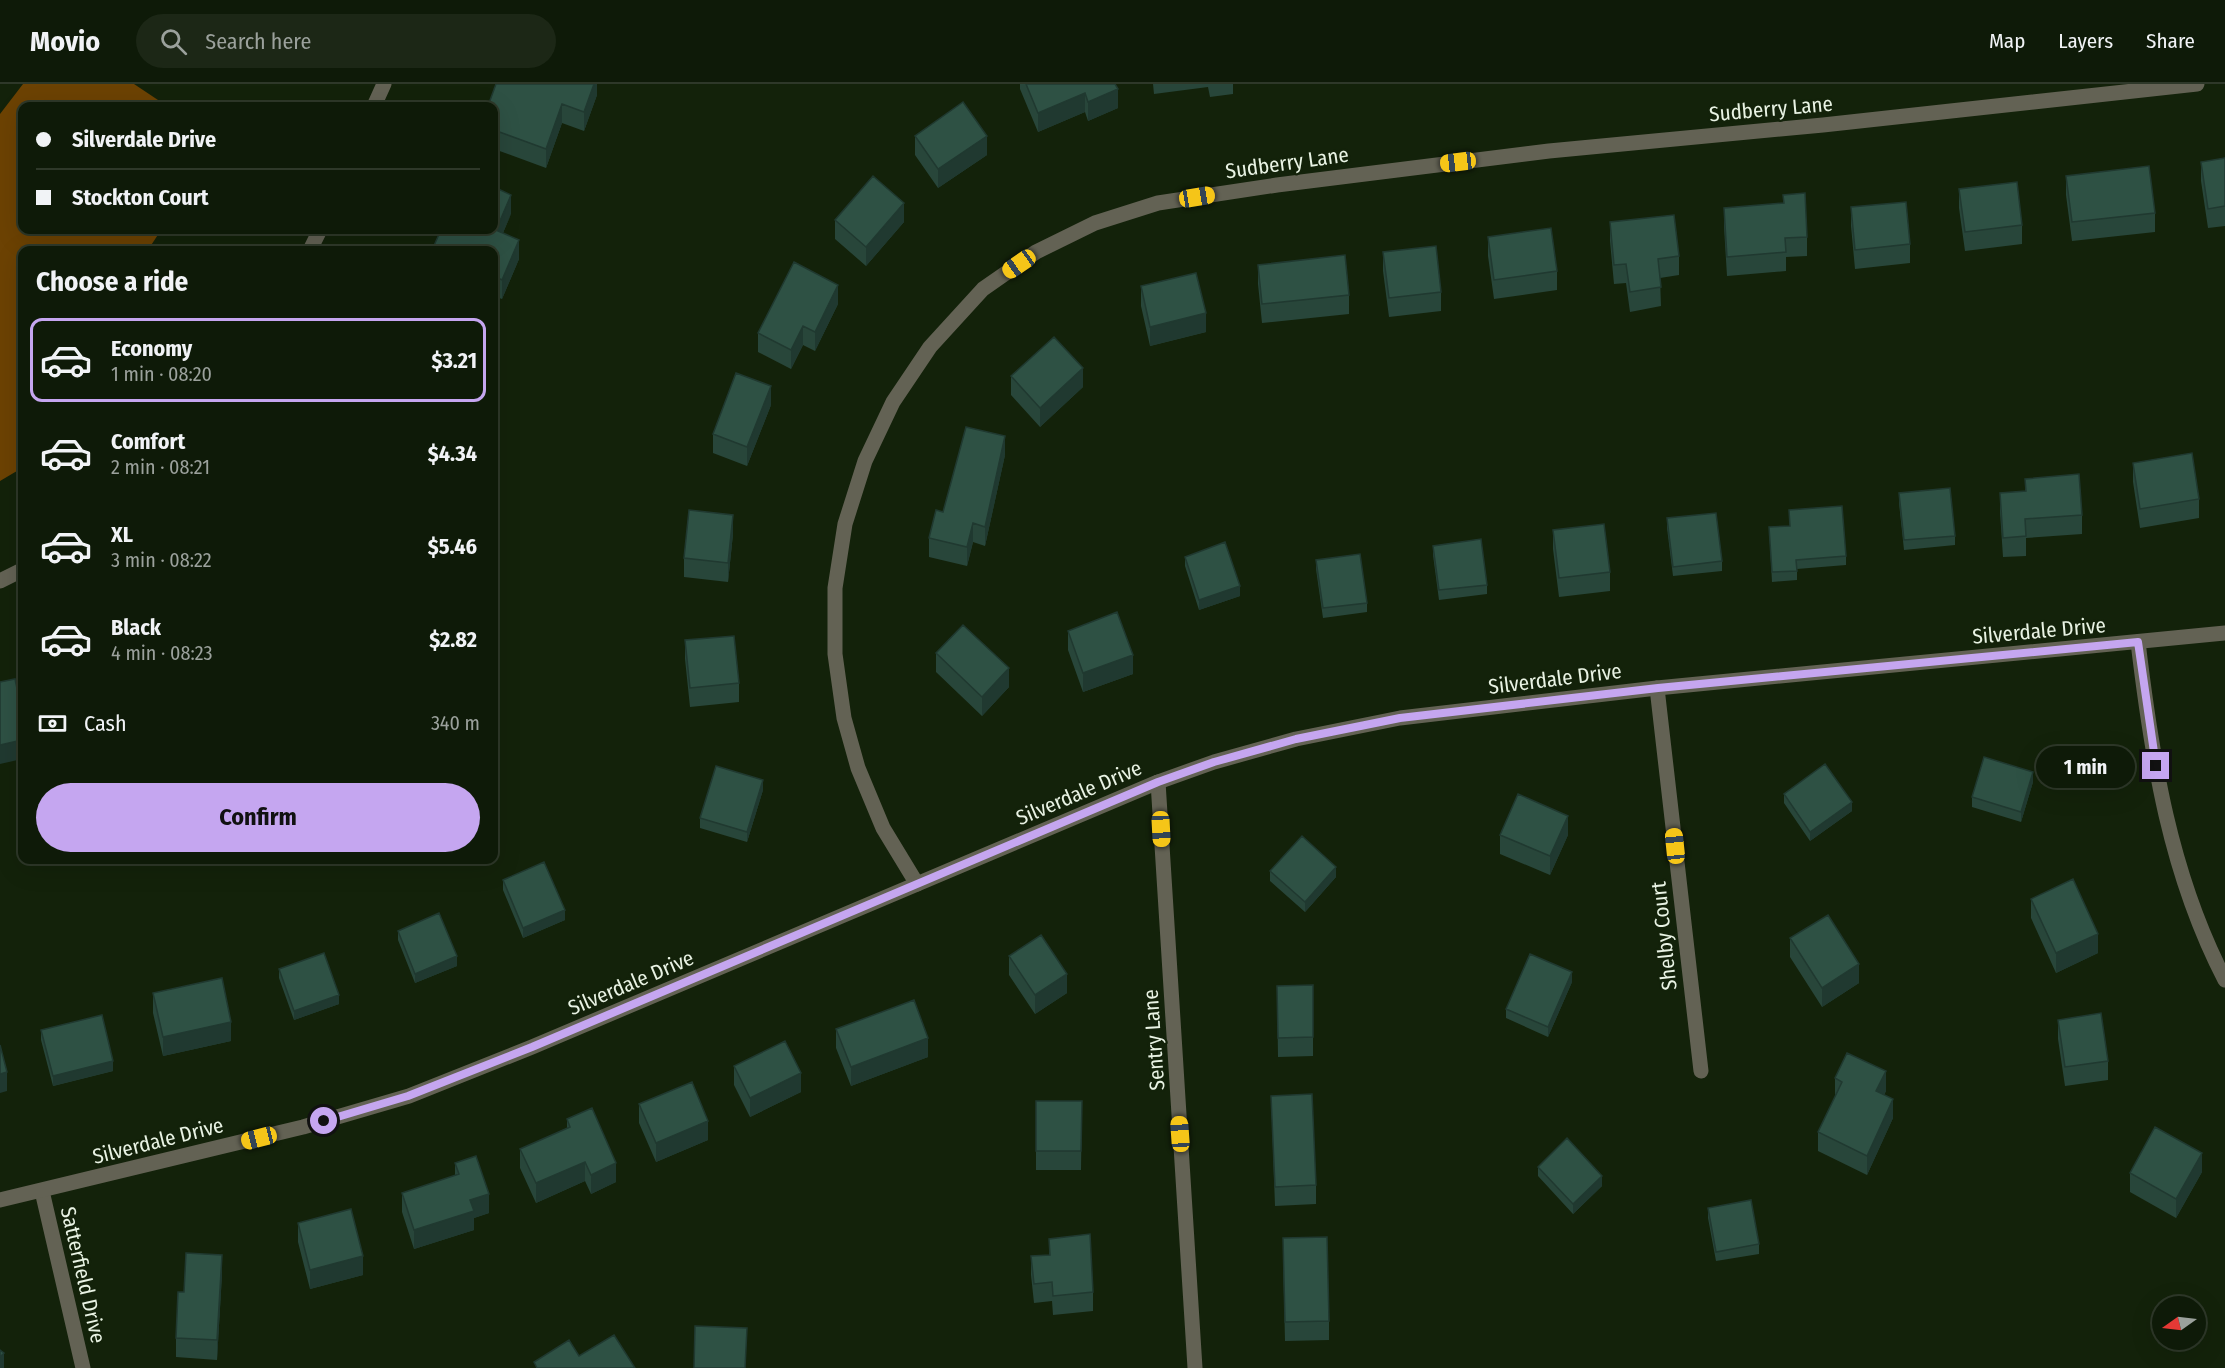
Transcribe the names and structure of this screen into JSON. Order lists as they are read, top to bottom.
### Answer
{
  "streets": {
    "street": [
      "Sudberry Lane",
      "Silverdale Drive",
      "Shelby Court",
      "Sentry Lane",
      "Satterfield Drive"
    ]
  },
  "crossings": [
    ["Sudberry Lane", "Silverdale Drive"],
    ["Silverdale Drive", "Shelby Court"],
    ["Silverdale Drive", "Sentry Lane"],
    ["Silverdale Drive", "Satterfield Drive"]
  ],
  "north": "left",
  "page": {
    "header": "Movio",
    "search": "Search here",
    "nav": ["Map", "Layers", "Share"],
    "banner": ["Silverdale Drive", "Stockton Court"],
    "heading": "Choose a ride",
    "list": [
      {
        "name": "Economy",
        "note": "1 min · 08:20",
        "value": "$3.21"
      },
      {
        "name": "Comfort",
        "note": "2 min · 08:21",
        "value": "$4.34"
      },
      {
        "name": "XL",
        "note": "3 min · 08:22",
        "value": "$5.46"
      },
      {
        "name": "Black",
        "note": "4 min · 08:23",
        "value": "$2.82"
      }
    ],
    "pay": ["Cash", "340 m"],
    "bubble": "1 min",
    "buttons": "Confirm"
  }
}
